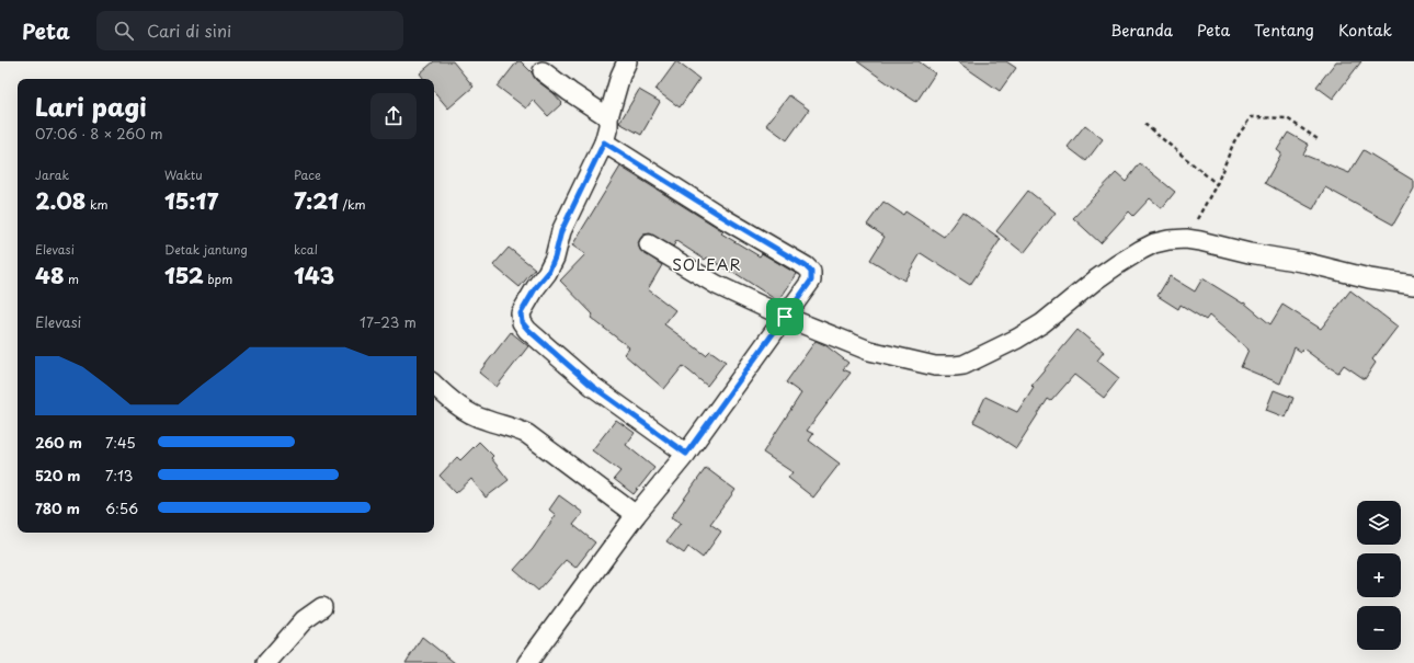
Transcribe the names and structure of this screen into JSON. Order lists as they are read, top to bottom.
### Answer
{
  "districts": ["SOLEAR"],
  "page": {
    "header": "Peta",
    "search": "Cari di sini",
    "nav": [
      "Beranda",
      "Peta",
      "Tentang",
      "Kontak"
    ],
    "heading": ["Lari pagi", "07:06 · 8 × 260 m"],
    "stats": [
      ["Jarak", "2.08 km"],
      ["Waktu", "15:17"],
      ["Pace", "7:21 /km"],
      ["Elevasi", "48 m"],
      ["Detak jantung", "152 bpm"],
      ["kcal", "143"]
    ],
    "chart": ["Elevasi", "17–23 m"],
    "list": [
      {
        "name": "260 m",
        "note": "7:45"
      },
      {
        "name": "520 m",
        "note": "7:13"
      },
      {
        "name": "780 m",
        "note": "6:56"
      }
    ],
    "map_buttons": ["+", "−"]
  }
}
